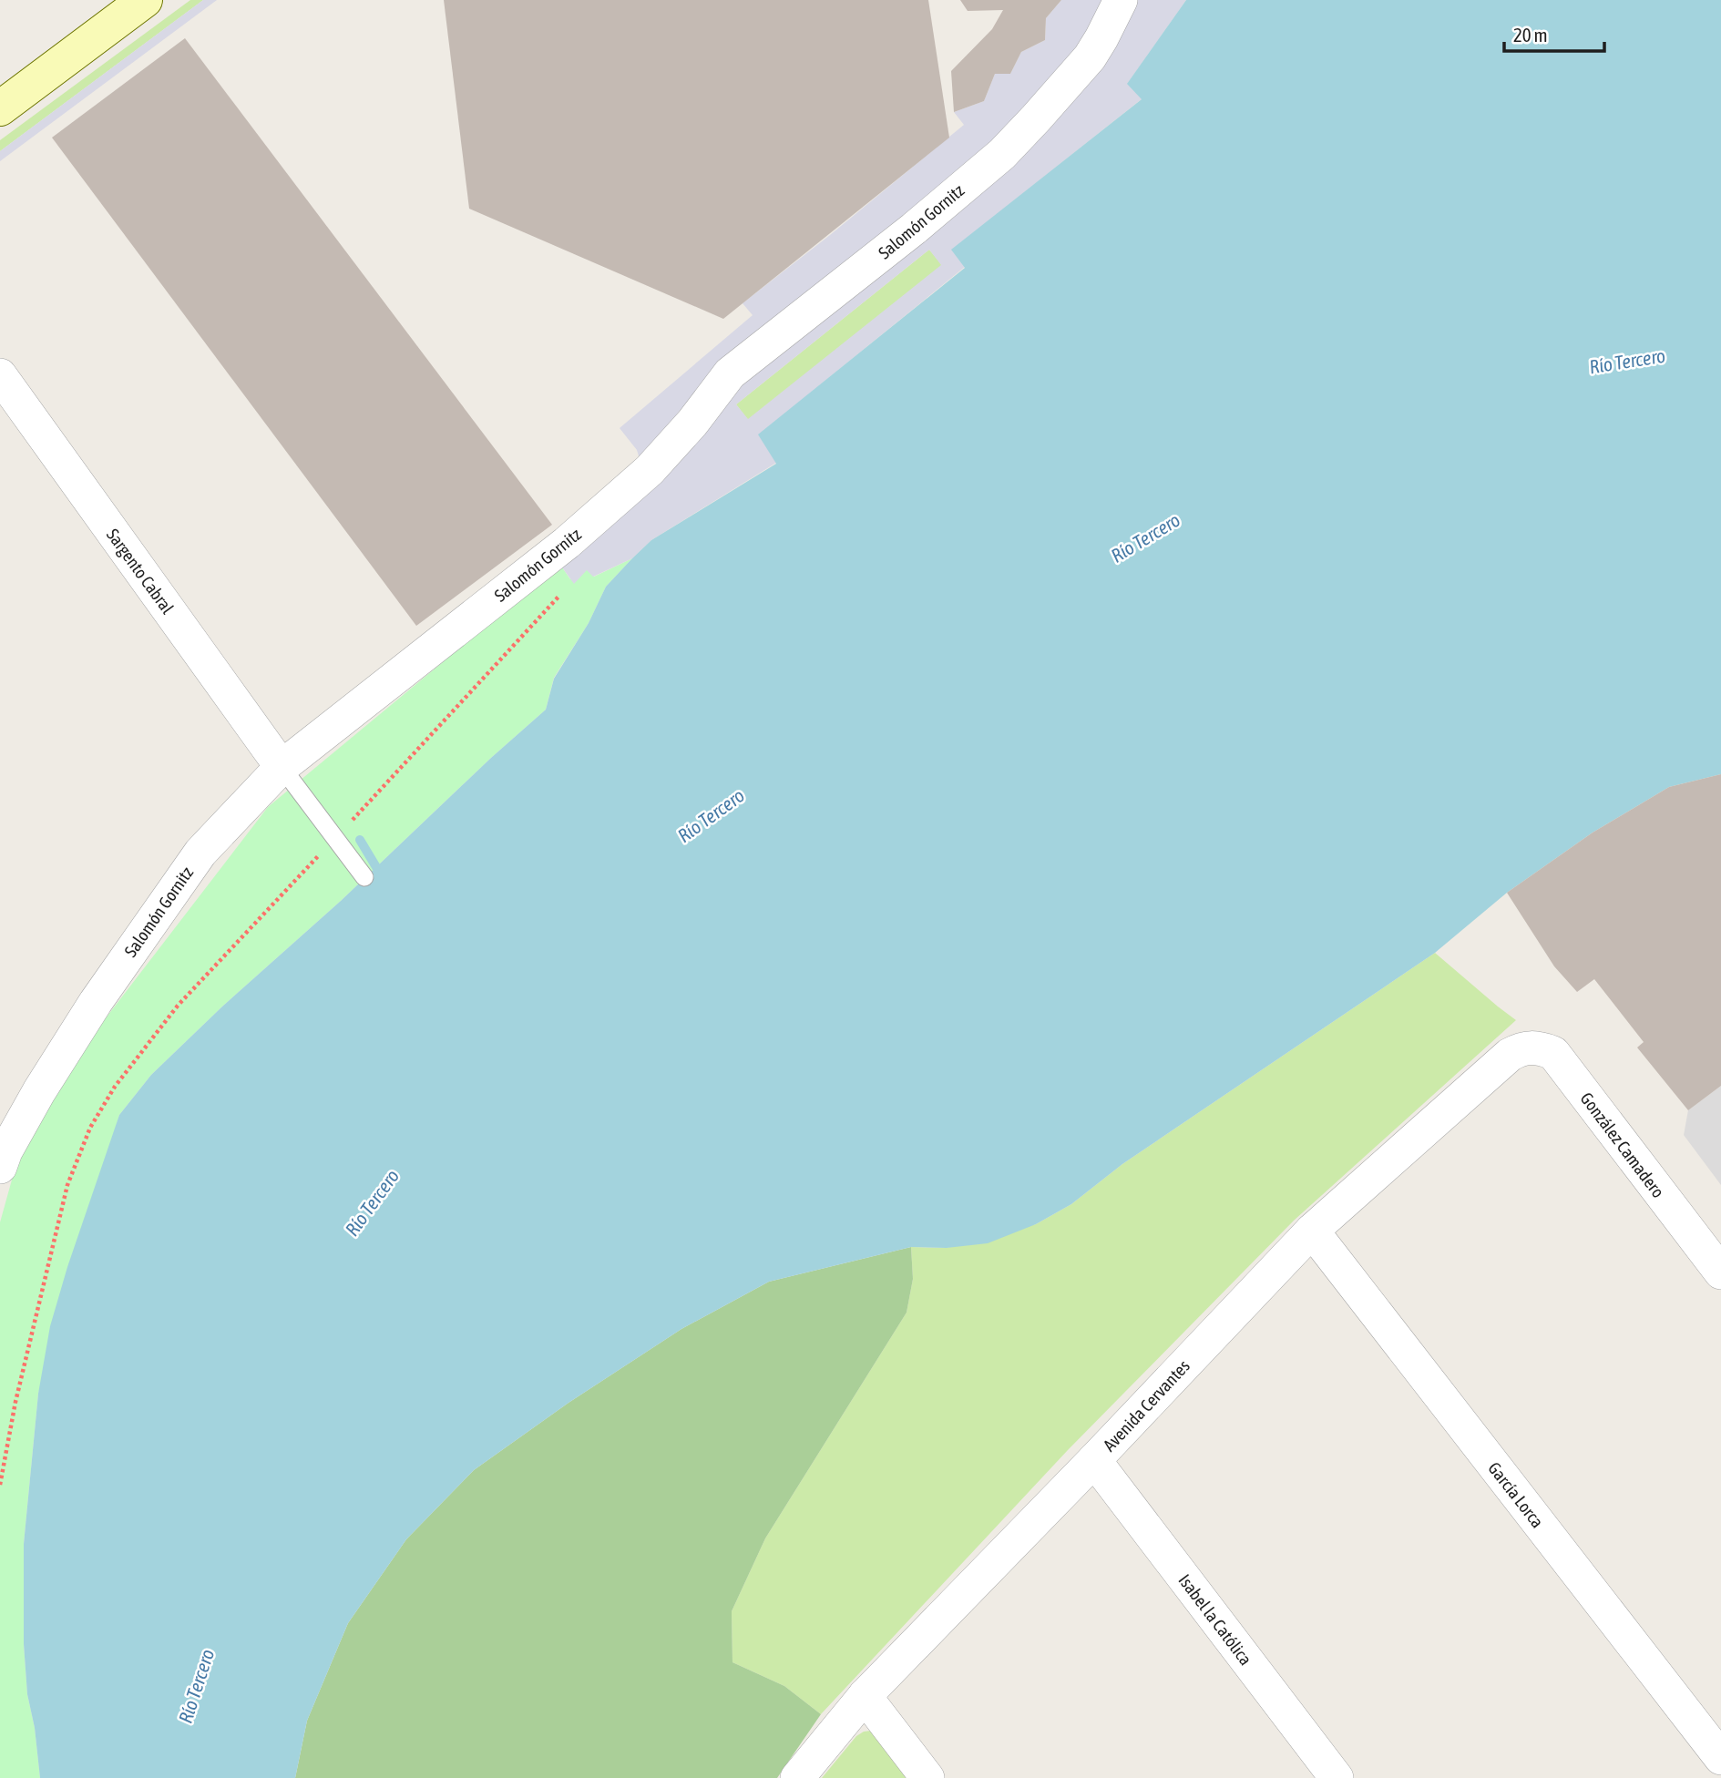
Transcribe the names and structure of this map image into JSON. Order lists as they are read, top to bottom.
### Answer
{
  "streets": {
    "street": [
      "Salomón Gornitz",
      "Sargento Cabral",
      "González Camadero",
      "Avenida Cervantes",
      "García Lorca",
      "Isabel la Católica"
    ]
  },
  "crossings": [
    ["Salomón Gornitz", "Sargento Cabral"],
    ["González Camadero", "Avenida Cervantes"],
    ["Avenida Cervantes", "García Lorca"],
    ["Avenida Cervantes", "Isabel la Católica"]
  ],
  "water": ["Río Tercero"],
  "scale_bar": "20 m"
}
